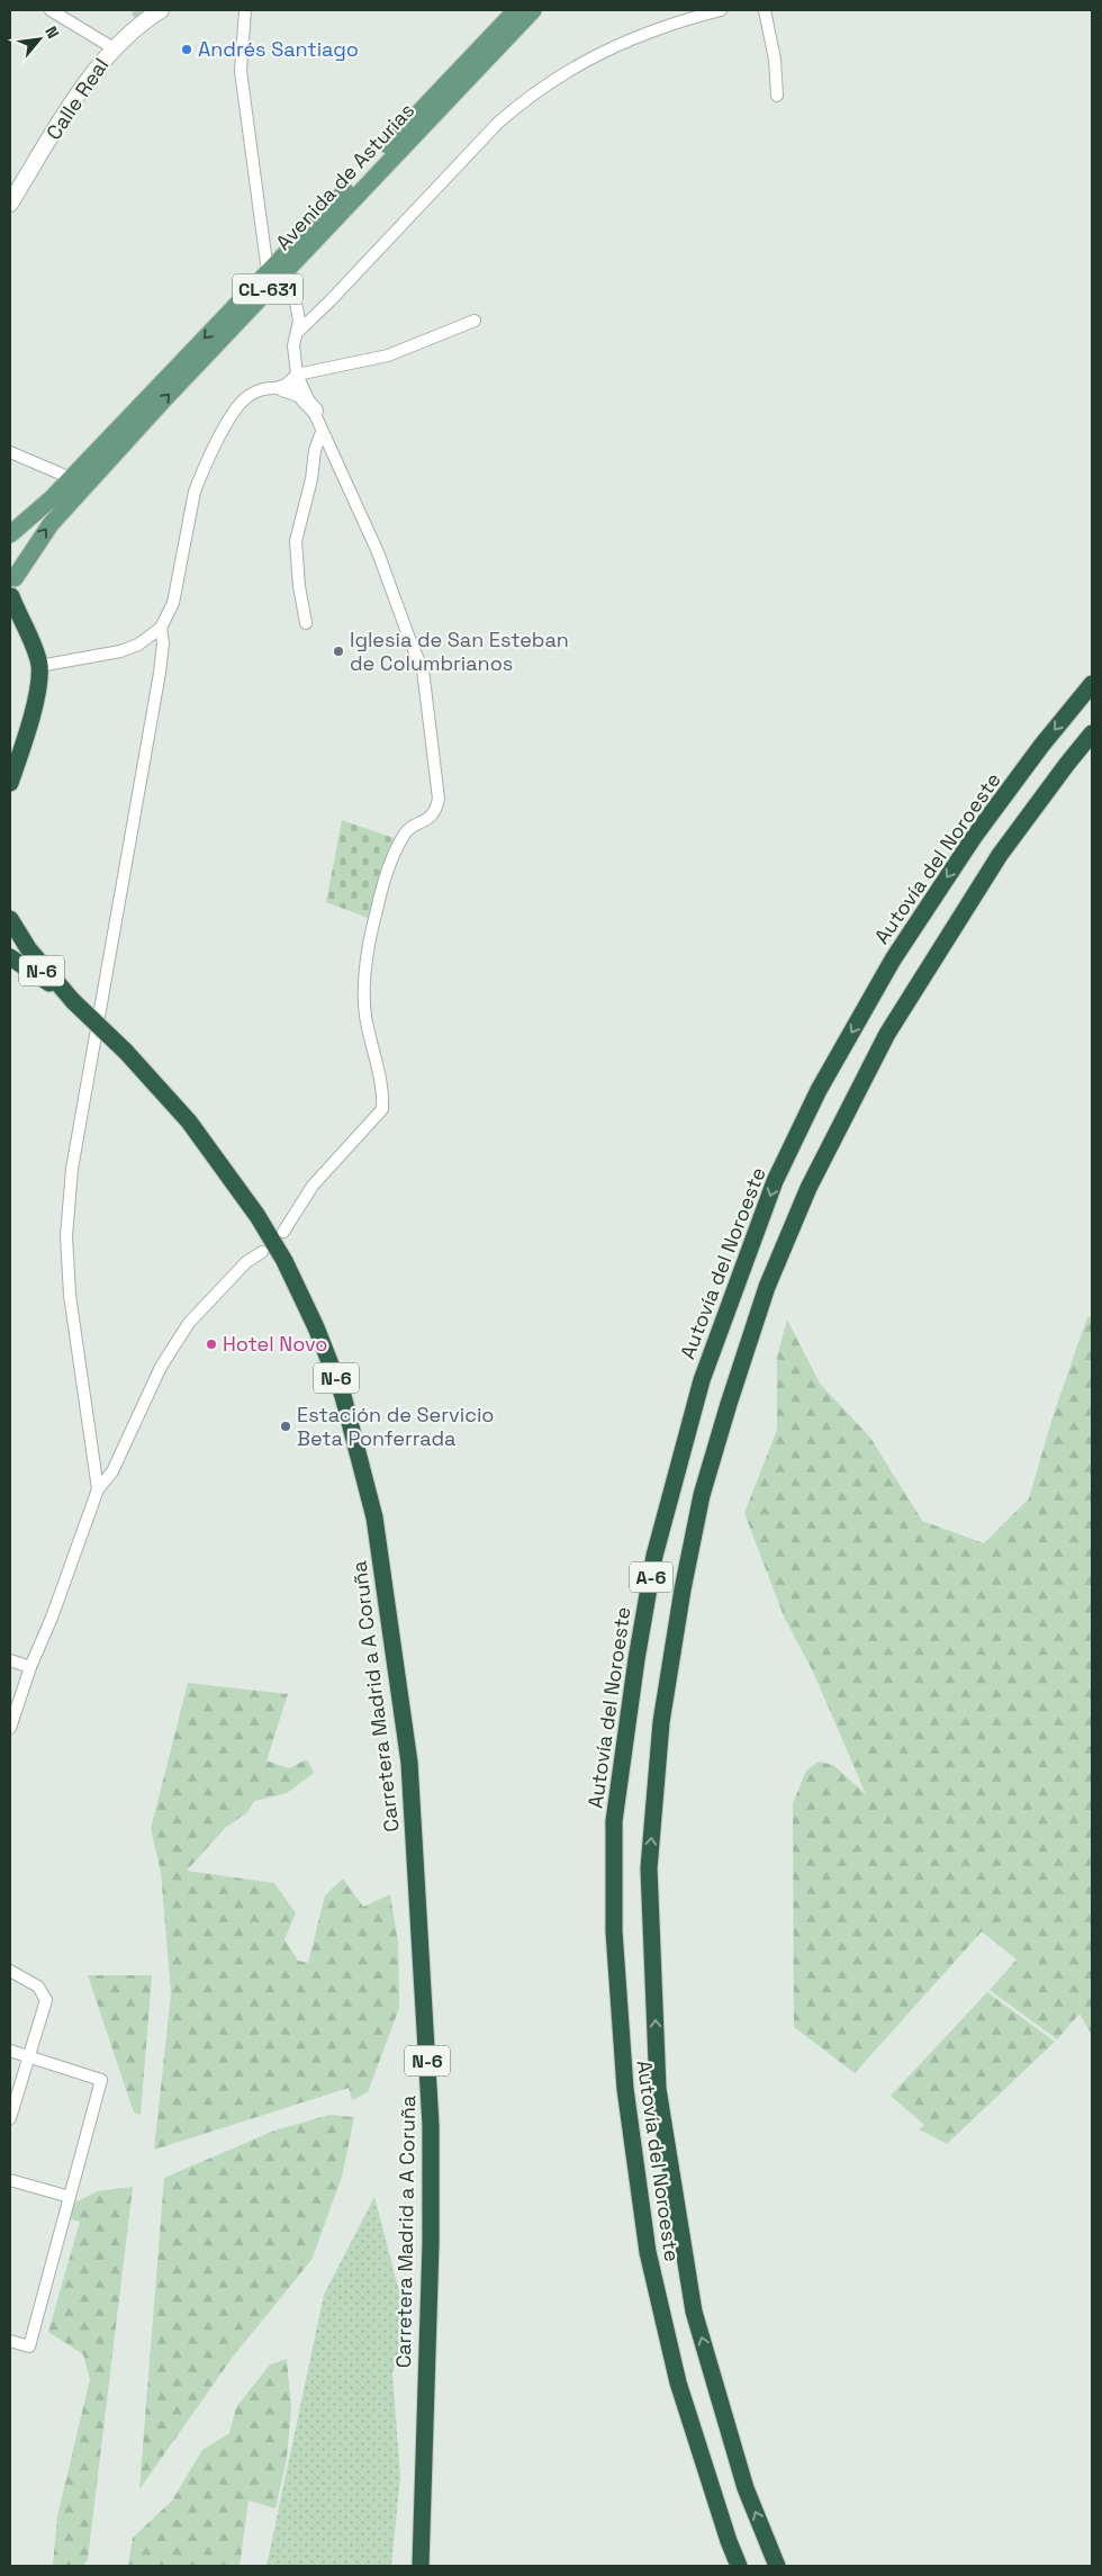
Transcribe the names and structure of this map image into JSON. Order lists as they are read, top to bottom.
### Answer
{
  "streets": {
    "highway": [
      "Autovía del Noroeste",
      "N-6",
      "A-6",
      "Carretera Madrid a A Coruña"
    ],
    "main road": ["Calle Real", "Avenida de Asturias", "CL-631"]
  },
  "crossings": [
    ["Avenida de Asturias", "CL-631"]
  ],
  "places": [
    "Andrés Santiago",
    "Iglesia de San Esteban de Columbrianos",
    "Hotel Novo",
    "Estación de Servicio Beta Ponferrada"
  ],
  "north": "top right"
}
